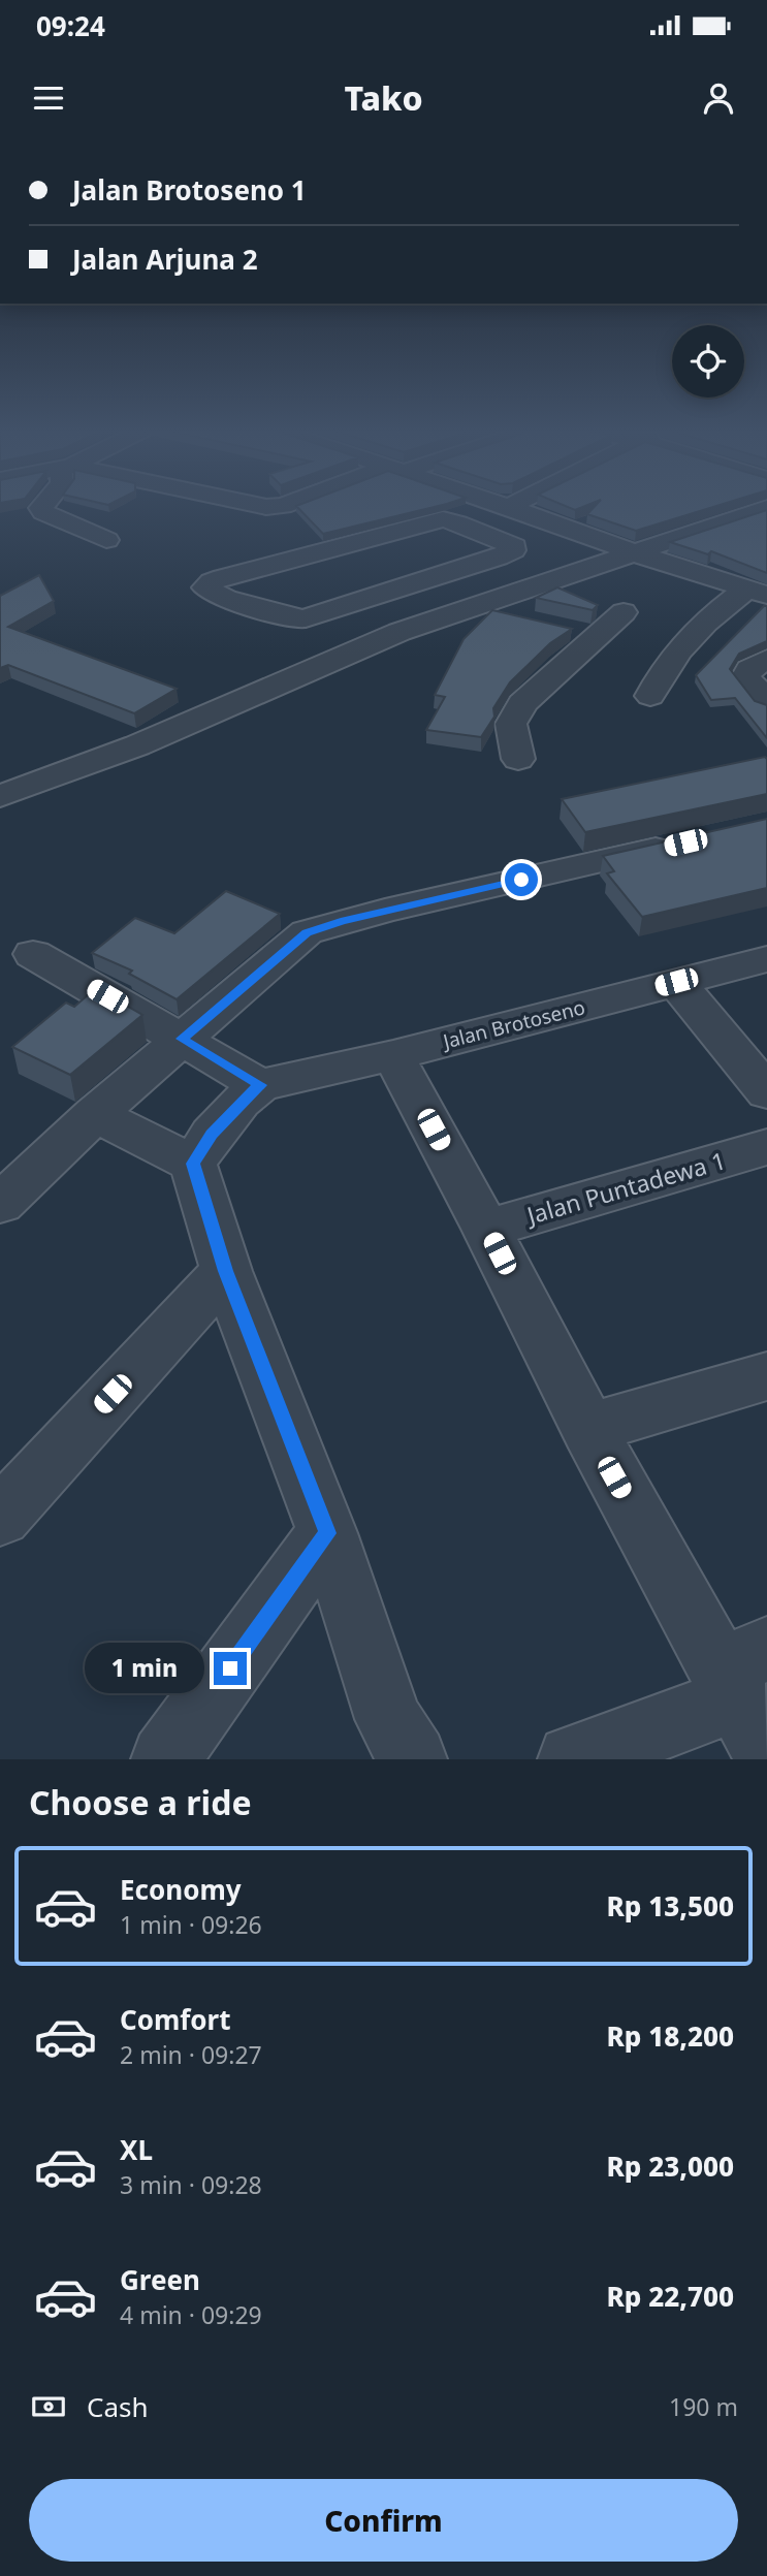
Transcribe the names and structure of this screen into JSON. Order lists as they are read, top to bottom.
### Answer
{
  "streets": {
    "street": ["Jalan Brotoseno", "Jalan Puntadewa 1"]
  },
  "page": {
    "status": "09:24",
    "header": "Tako",
    "banner": ["Jalan Brotoseno 1", "Jalan Arjuna 2"],
    "bubble": "1 min",
    "heading": "Choose a ride",
    "list": [
      {
        "name": "Economy",
        "note": "1 min · 09:26",
        "value": "Rp 13,500"
      },
      {
        "name": "Comfort",
        "note": "2 min · 09:27",
        "value": "Rp 18,200"
      },
      {
        "name": "XL",
        "note": "3 min · 09:28",
        "value": "Rp 23,000"
      },
      {
        "name": "Green",
        "note": "4 min · 09:29",
        "value": "Rp 22,700"
      }
    ],
    "pay": ["Cash", "190 m"],
    "buttons": "Confirm"
  }
}
